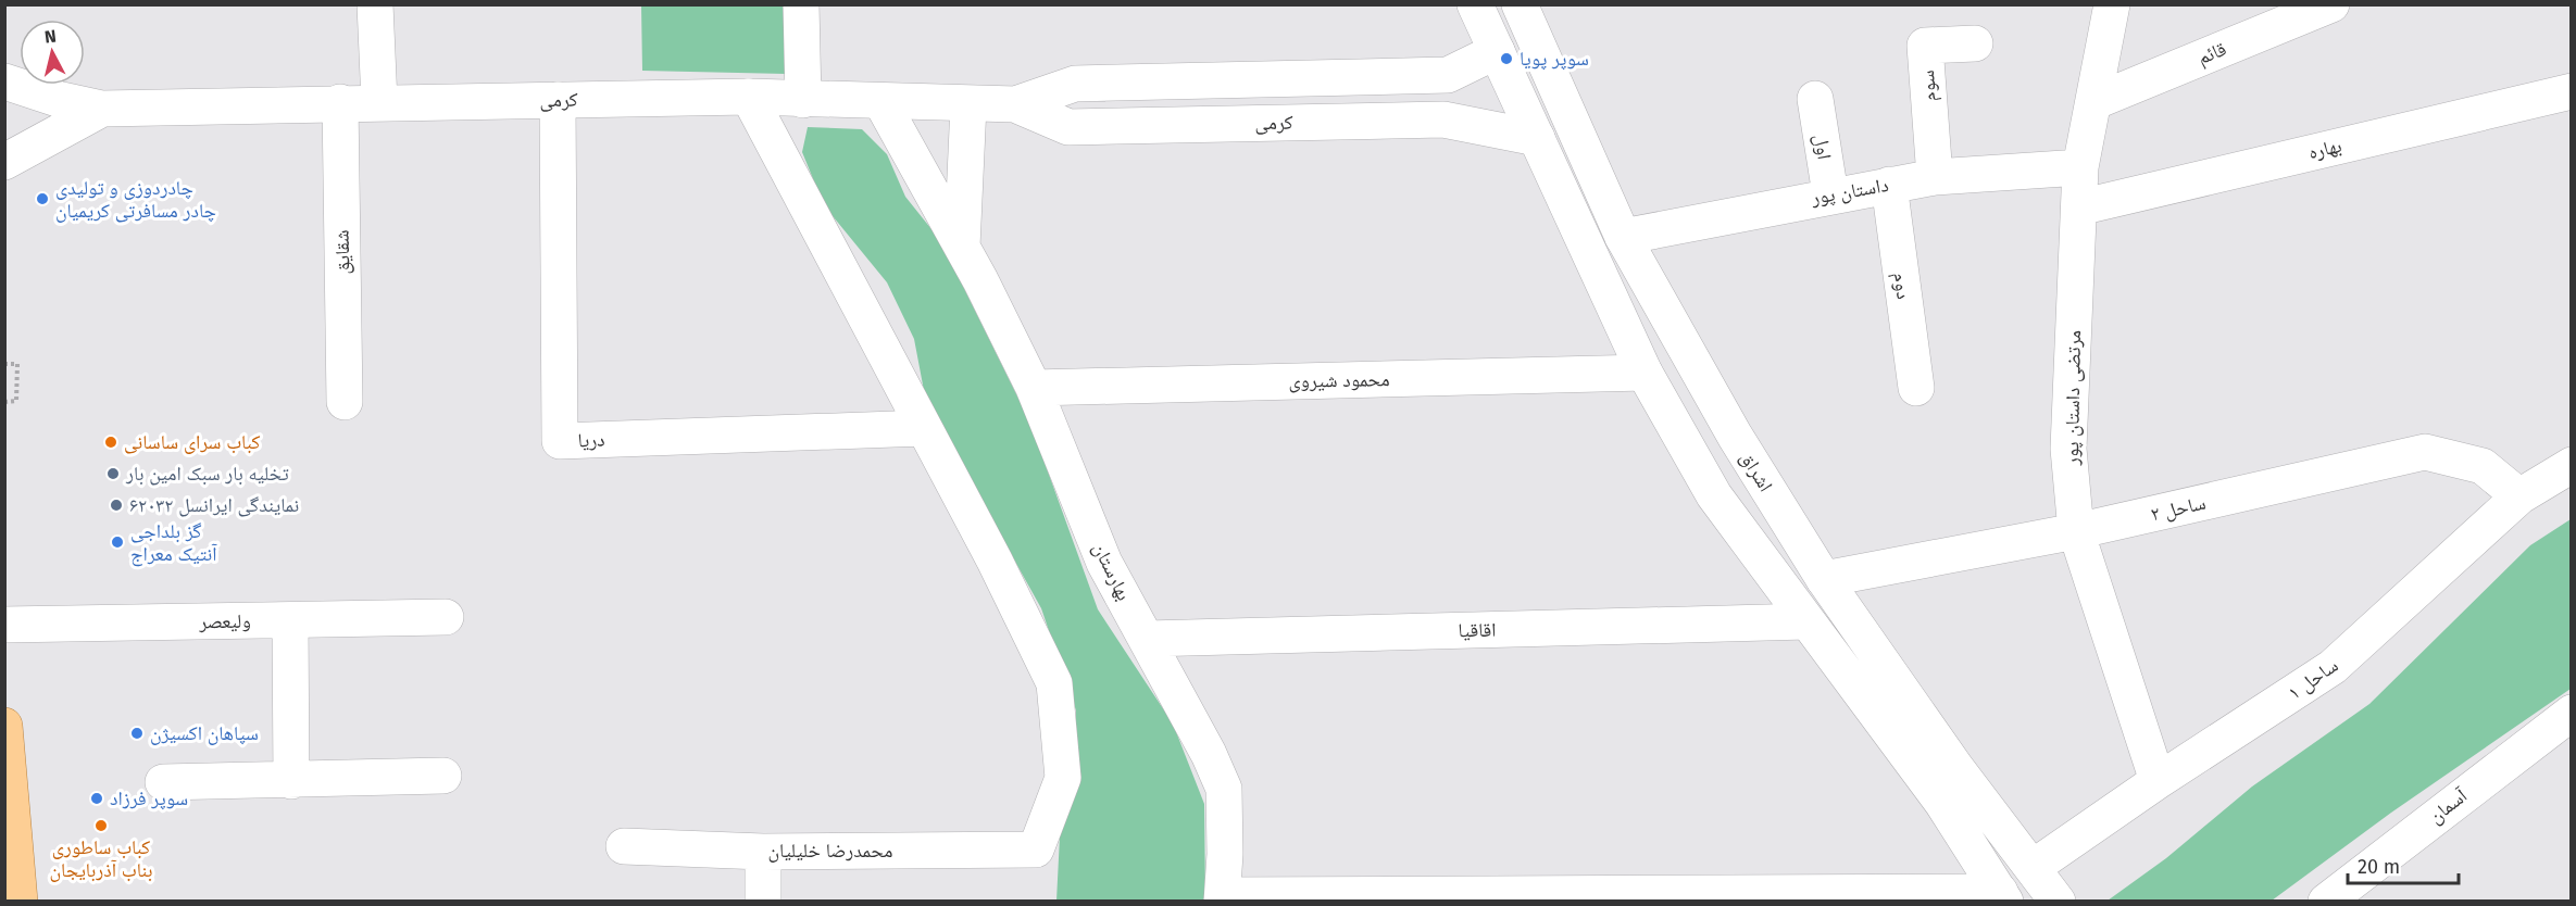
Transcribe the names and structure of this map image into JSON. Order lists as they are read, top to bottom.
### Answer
{
  "streets": {
    "street": [
      "قائم",
      "سوم",
      "کرمی",
      "اول",
      "بهاره",
      "داستان پور",
      "شقایق",
      "دوم",
      "محمود شیروی",
      "مرتضی داستان پور",
      "دریا",
      "اشراق",
      "ساحل ۲",
      "بهارستان",
      "ولیعصر",
      "اقاقیا",
      "ساحل ۱",
      "آسمان",
      "محمدرضا خلیلیان"
    ]
  },
  "crossings": [
    ["قائم", "مرتضی داستان پور"],
    ["سوم", "داستان پور"],
    ["کرمی", "شقایق"],
    ["کرمی", "دریا"],
    ["کرمی", "بهارستان"],
    ["اول", "داستان پور"],
    ["بهاره", "مرتضی داستان پور"],
    ["داستان پور", "دوم"],
    ["داستان پور", "مرتضی داستان پور"],
    ["داستان پور", "اشراق"],
    ["محمود شیروی", "بهارستان"],
    ["مرتضی داستان پور", "ساحل ۲"],
    ["مرتضی داستان پور", "ساحل ۱"],
    ["دریا", "محمدرضا خلیلیان"],
    ["اشراق", "ساحل ۲"],
    ["اشراق", "ساحل ۱"],
    ["ساحل ۲", "ساحل ۱"],
    ["بهارستان", "اقاقیا"]
  ],
  "places": [
    "سوپر پویا",
    "چادردوزی و تولیدی چادر مسافرتی کریمیان",
    "کباب سرای ساسانی",
    "تخلیه بار سبک امین بار",
    "نمایندگی ایرانسل ۶۲۰۳۲",
    "گز بلداجی آنتیک معراج",
    "سپاهان اکسیژن",
    "سوپر فرزاد",
    "کباب ساطوری بناب آذربایجان"
  ],
  "scale_bar": "20 m",
  "north": "top"
}
